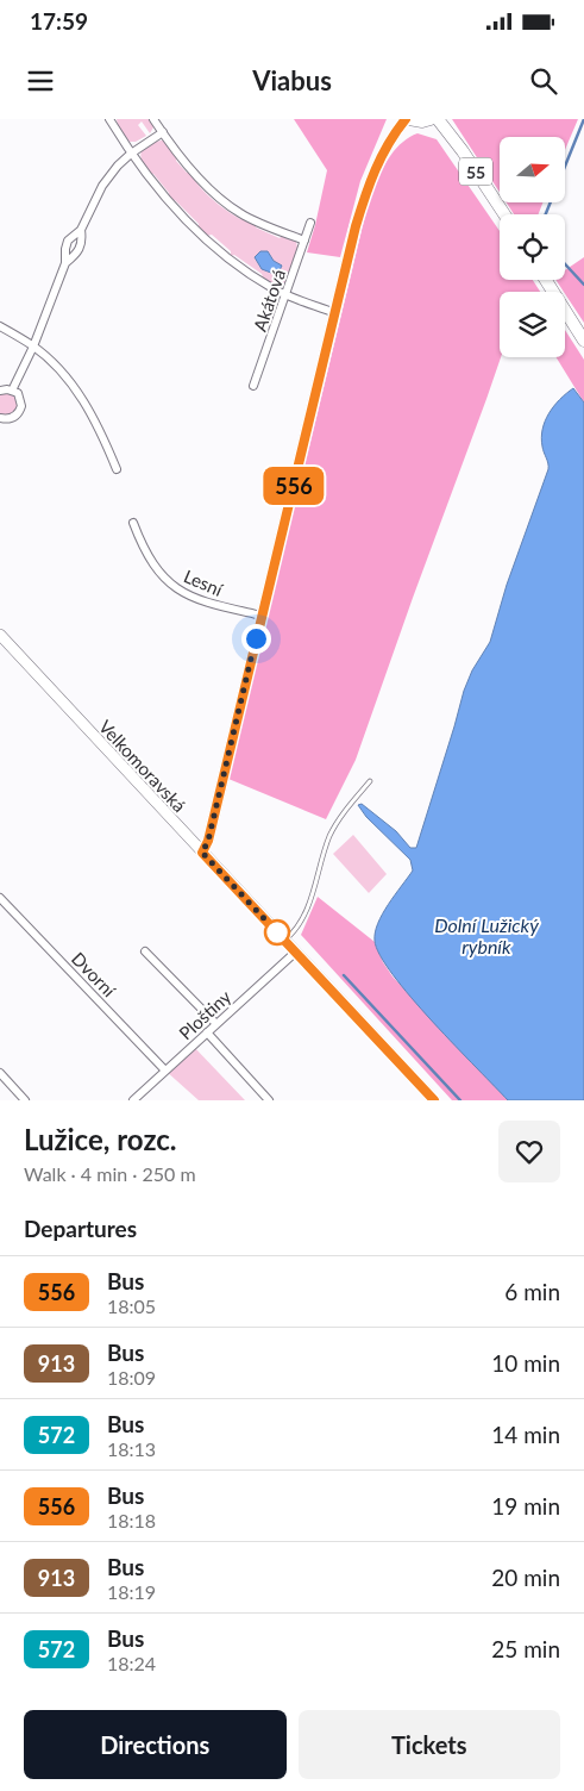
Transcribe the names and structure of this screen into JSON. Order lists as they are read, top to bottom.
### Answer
{
  "streets": {
    "main road": ["55"],
    "street": [
      "Akátová",
      "Lesní",
      "Velkomoravská",
      "Dvorní",
      "Ploštiny"
    ]
  },
  "crossings": [
    ["Velkomoravská", "Ploštiny"],
    ["Dvorní", "Ploštiny"]
  ],
  "water": ["Dolní Lužický rybník"],
  "lines": ["bus line 556"],
  "north": "right",
  "page": {
    "status": "17:59",
    "header": "Viabus",
    "on_map": "556",
    "heading": [
      ["Lužice, rozc.", "Walk · 4 min · 250 m"],
      "Departures"
    ],
    "list": [
      {
        "mark": "556",
        "name": "Bus",
        "note": "18:05",
        "value": "6 min"
      },
      {
        "mark": "913",
        "name": "Bus",
        "note": "18:09",
        "value": "10 min"
      },
      {
        "mark": "572",
        "name": "Bus",
        "note": "18:13",
        "value": "14 min"
      },
      {
        "mark": "556",
        "name": "Bus",
        "note": "18:18",
        "value": "19 min"
      },
      {
        "mark": "913",
        "name": "Bus",
        "note": "18:19",
        "value": "20 min"
      },
      {
        "mark": "572",
        "name": "Bus",
        "note": "18:24",
        "value": "25 min"
      }
    ],
    "buttons": ["Directions", "Tickets"]
  }
}
